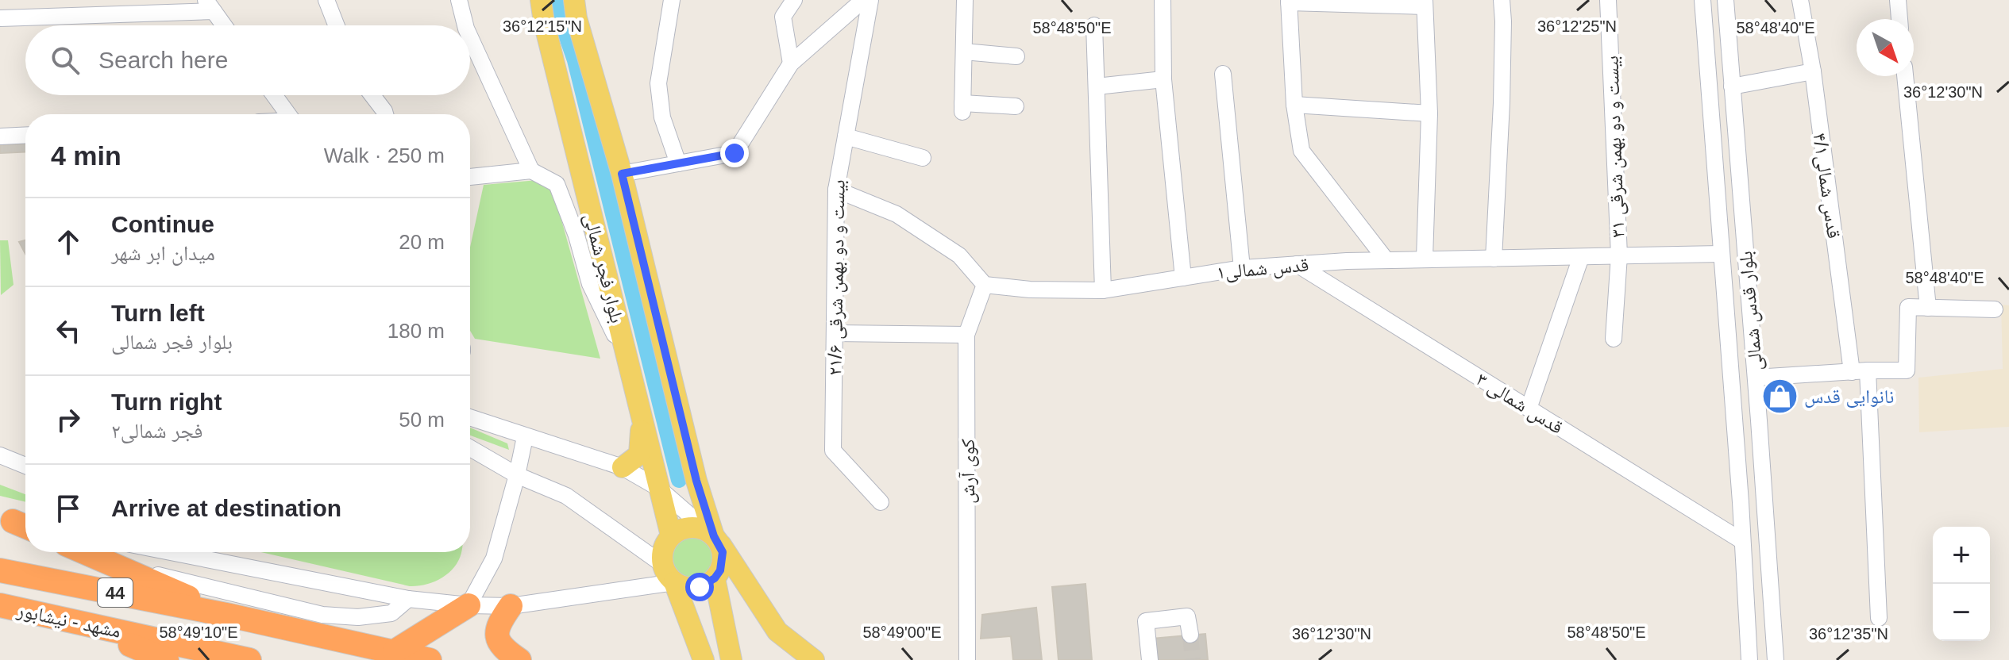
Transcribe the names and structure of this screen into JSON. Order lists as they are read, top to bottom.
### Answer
{
  "streets": {
    "highway": ["44", "مشهد - نیشابور"],
    "main road": ["بلوار فجر شمالی"],
    "street": [
      "بیست و دو بهمن شرقی ۳۱",
      "قدس شمالی۴/۱",
      "قدس شمالی۱",
      "بیست و دو بهمن شرقی ۲۱/۶",
      "بلوار قدس شمالی",
      "قدس شمالی ۳",
      "کوی آرش"
    ]
  },
  "crossings": [
    ["بیست و دو بهمن شرقی ۳۱", "قدس شمالی۱"],
    ["قدس شمالی۱", "بلوار قدس شمالی"],
    ["قدس شمالی۱", "قدس شمالی ۳"],
    ["قدس شمالی۱", "کوی آرش"],
    ["بلوار قدس شمالی", "قدس شمالی ۳"]
  ],
  "places": {
    "shop": ["نانوایی قدس"]
  },
  "north": "bottom right",
  "page": {
    "search": "Search here",
    "heading": ["4 min", "Walk · 250 m"],
    "list": [
      ["Continue", "میدان ابر شهر", "20 m"],
      ["Turn left", "بلوار فجر شمالی", "180 m"],
      ["Turn right", "فجر شمالی۲", "50 m"],
      "Arrive at destination"
    ],
    "map_buttons": ["+", "−"]
  },
  "coordinates": [
    "36°12'15\"N",
    "36°12'25\"N",
    "58°48'40\"E",
    "58°48'50\"E",
    "36°12'30\"N",
    "58°49'10\"E",
    "58°49'00\"E",
    "36°12'35\"N"
  ]
}
